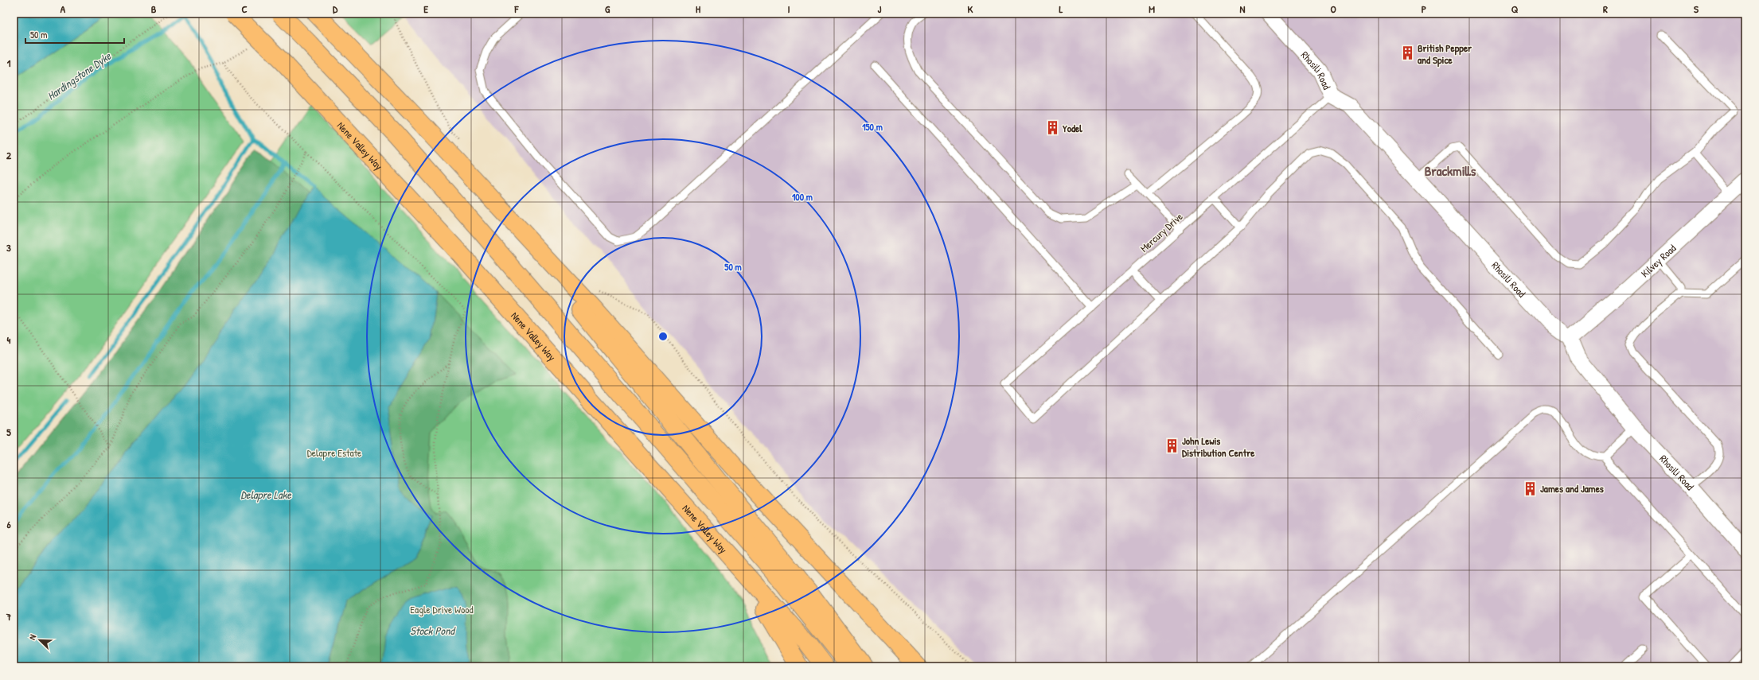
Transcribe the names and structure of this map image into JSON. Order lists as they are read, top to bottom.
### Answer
{
  "streets": {
    "highway": ["Nene Valley Way"],
    "street": ["Rhosili Road", "Kilvey Road"],
    "lane": ["Mercury Drive"]
  },
  "crossings": [
    ["Rhosili Road", "Mercury Drive"],
    ["Rhosili Road", "Kilvey Road"]
  ],
  "districts": ["Brackmills"],
  "water": ["Hardingstone Dyke", "Delapre Lake", "Stock Pond"],
  "parks": ["Delapre Estate", "Eagle Drive Wood"],
  "places": {
    "building": [
      "British Pepper and Spice",
      "Yodel",
      "John Lewis Distribution Centre",
      "James and James"
    ]
  },
  "scale_bar": "50 m",
  "north": "top left",
  "grid": {
    "columns": [
      "A",
      "B",
      "C",
      "D",
      "E",
      "F",
      "G",
      "H",
      "I",
      "J",
      "K",
      "L",
      "M",
      "N",
      "O",
      "P",
      "Q",
      "R",
      "S"
    ],
    "rows": [
      "1",
      "2",
      "3",
      "4",
      "5",
      "6",
      "7"
    ]
  },
  "rings": ["150 m", "100 m", "50 m"]
}
